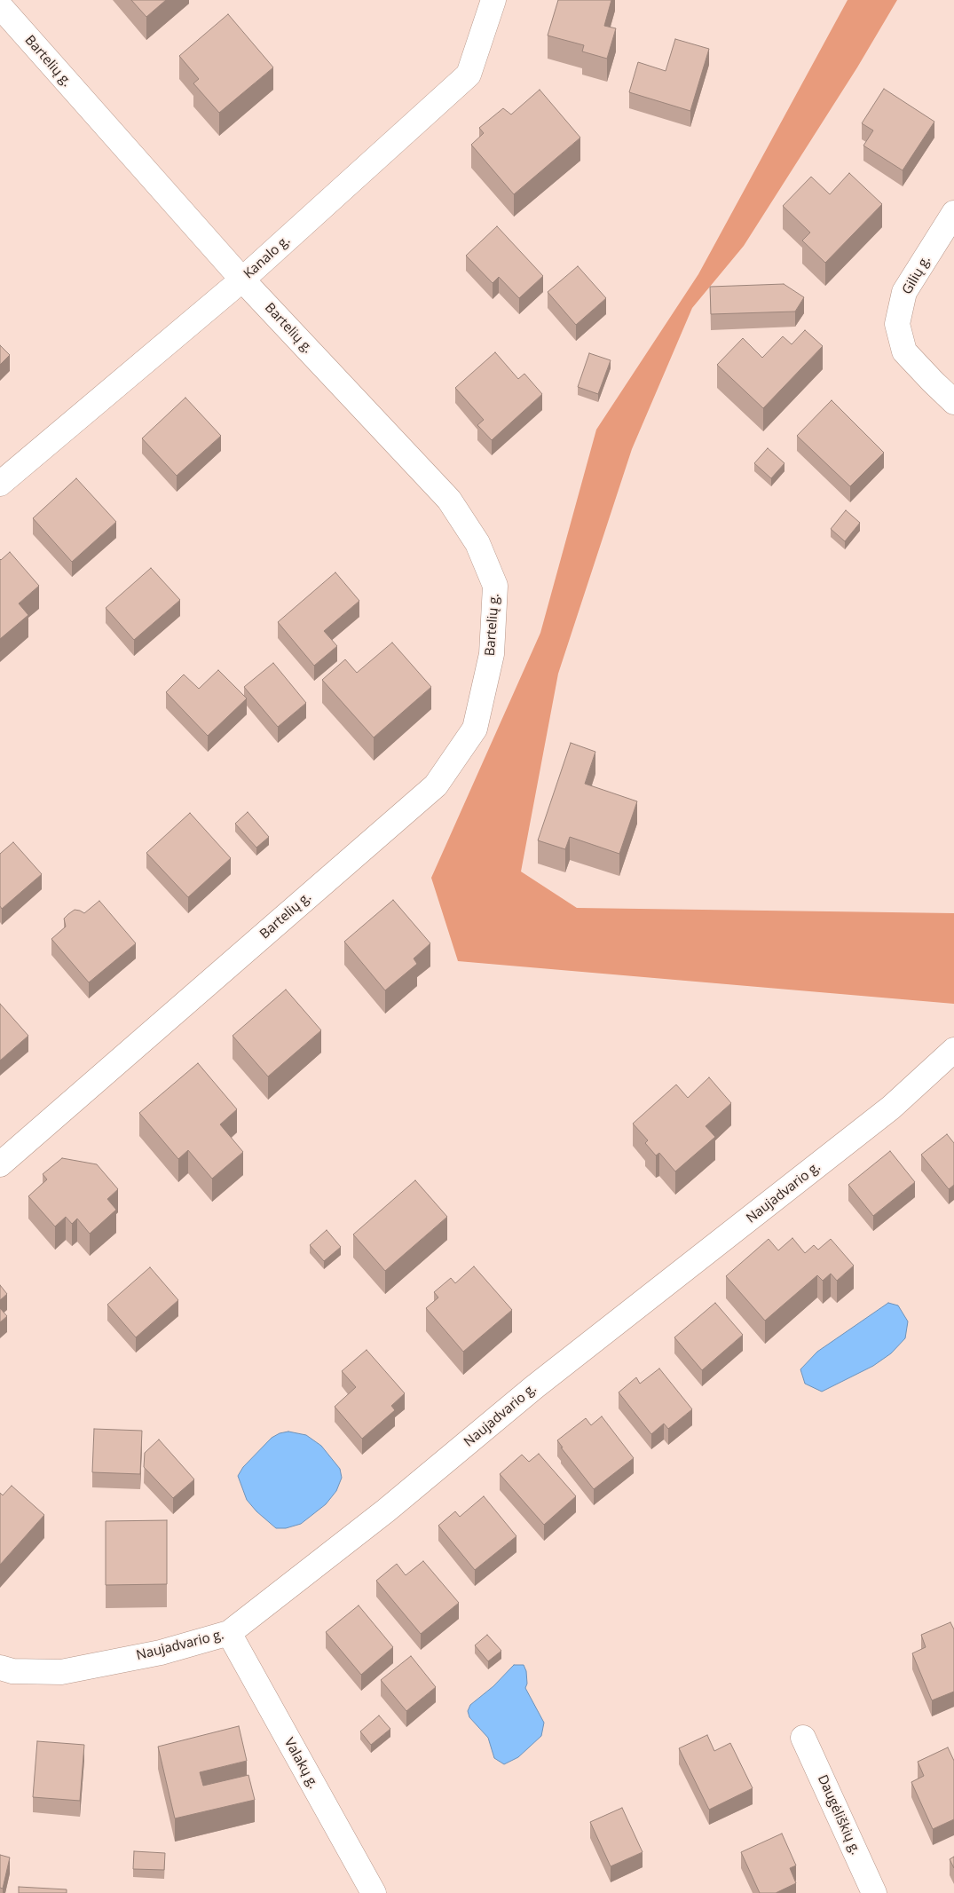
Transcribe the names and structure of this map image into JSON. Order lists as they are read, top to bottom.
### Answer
{
  "streets": {
    "street": [
      "Bartelių g.",
      "Kanalo g.",
      "Gilių g.",
      "Naujadvario g.",
      "Valakų g.",
      "Daugėliškių g."
    ]
  },
  "crossings": [
    ["Bartelių g.", "Kanalo g."],
    ["Naujadvario g.", "Valakų g."]
  ]
}
